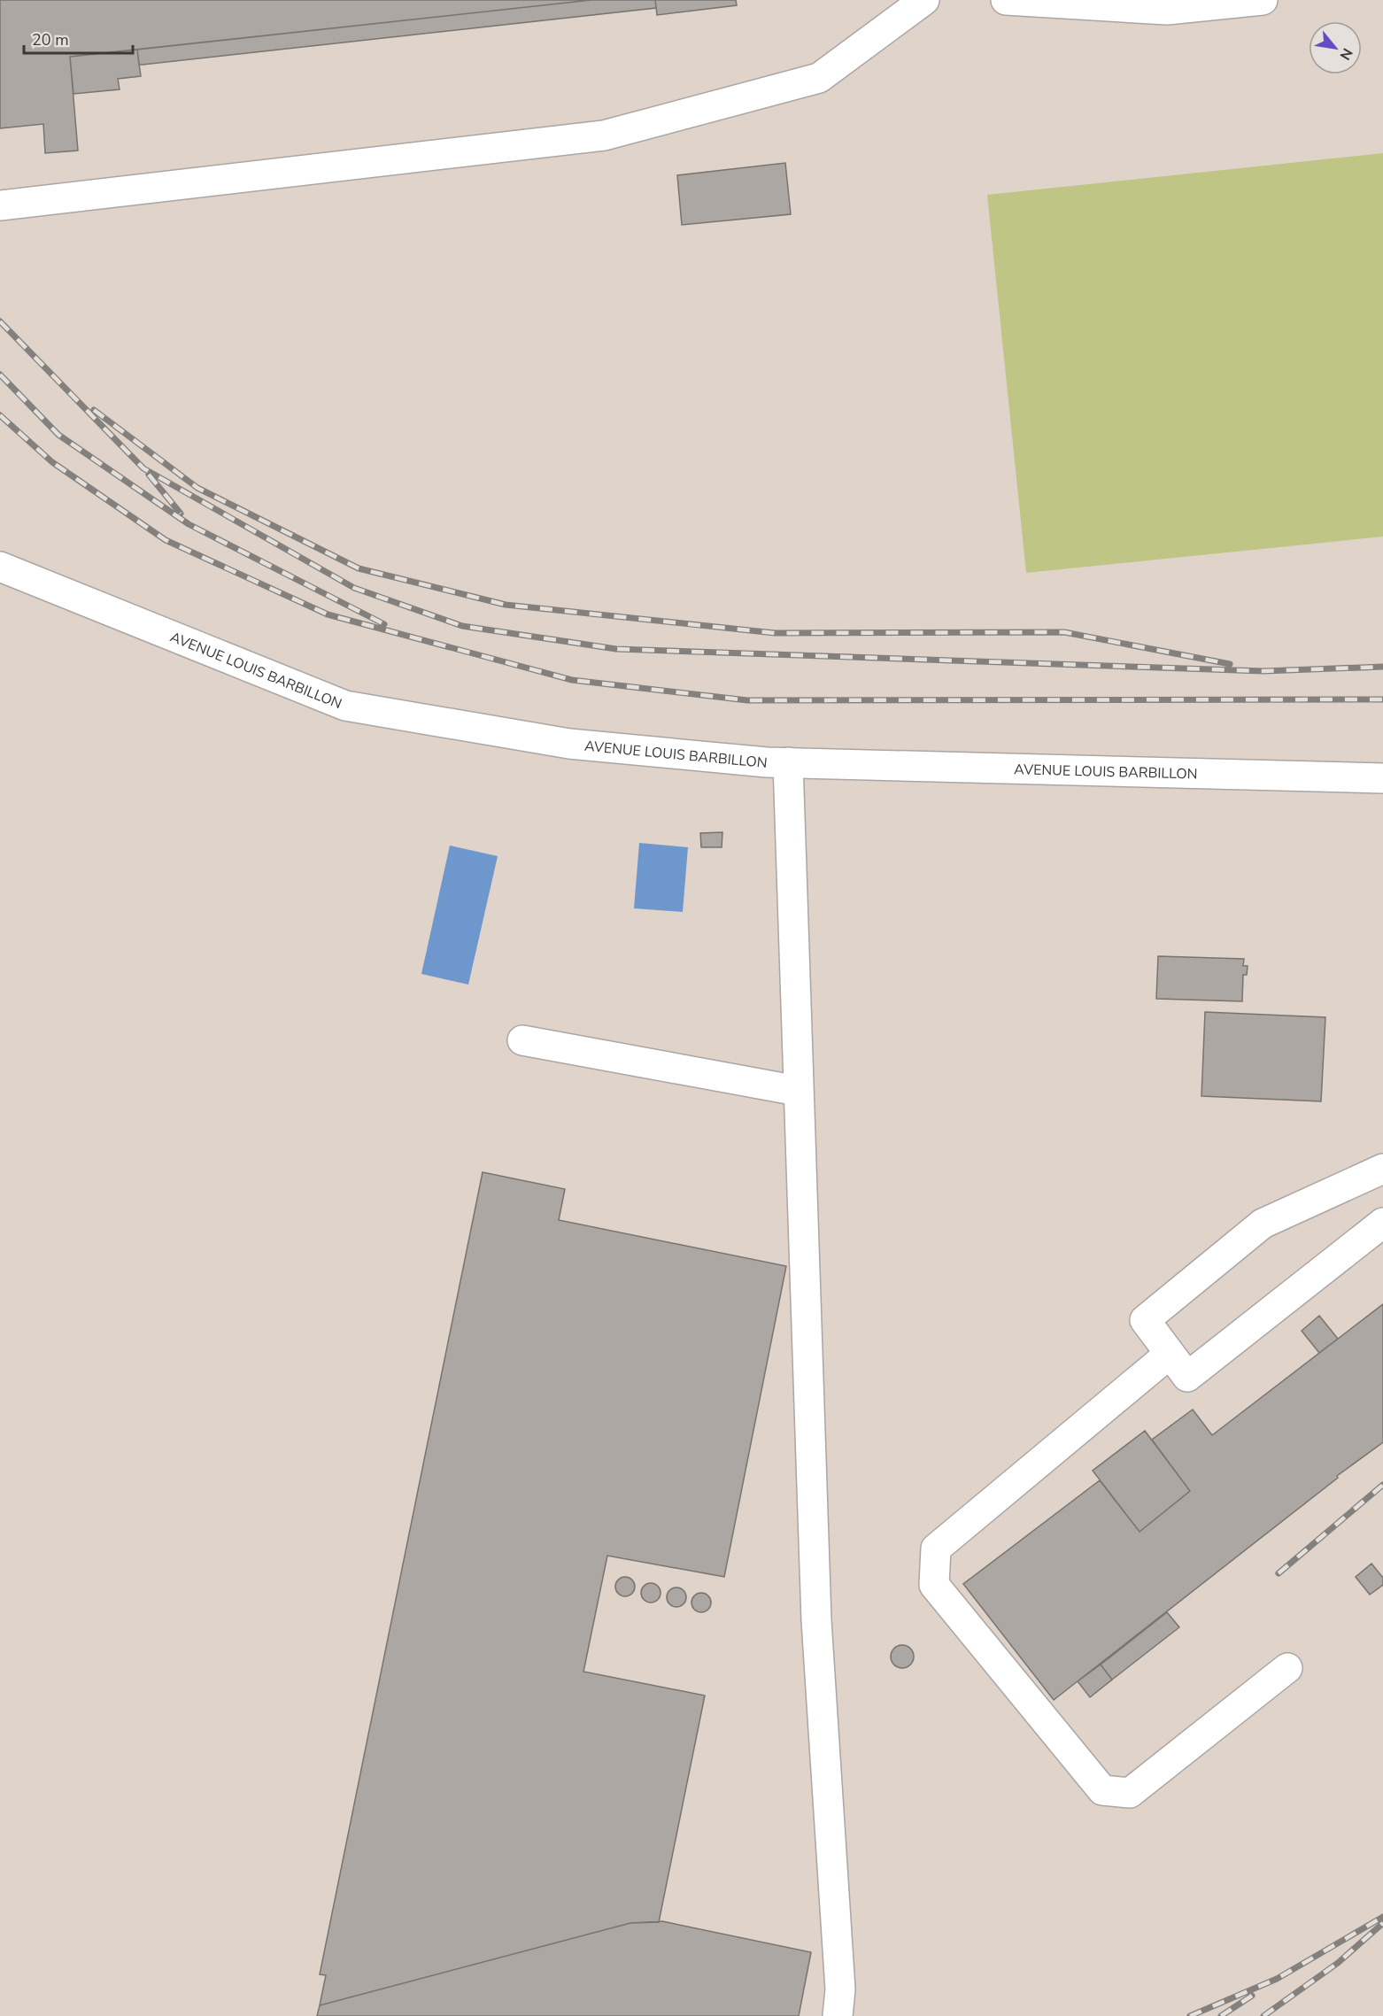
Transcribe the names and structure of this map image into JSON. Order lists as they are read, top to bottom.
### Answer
{
  "streets": {
    "street": ["AVENUE LOUIS BARBILLON"]
  },
  "scale_bar": "20 m",
  "north": "bottom right"
}
